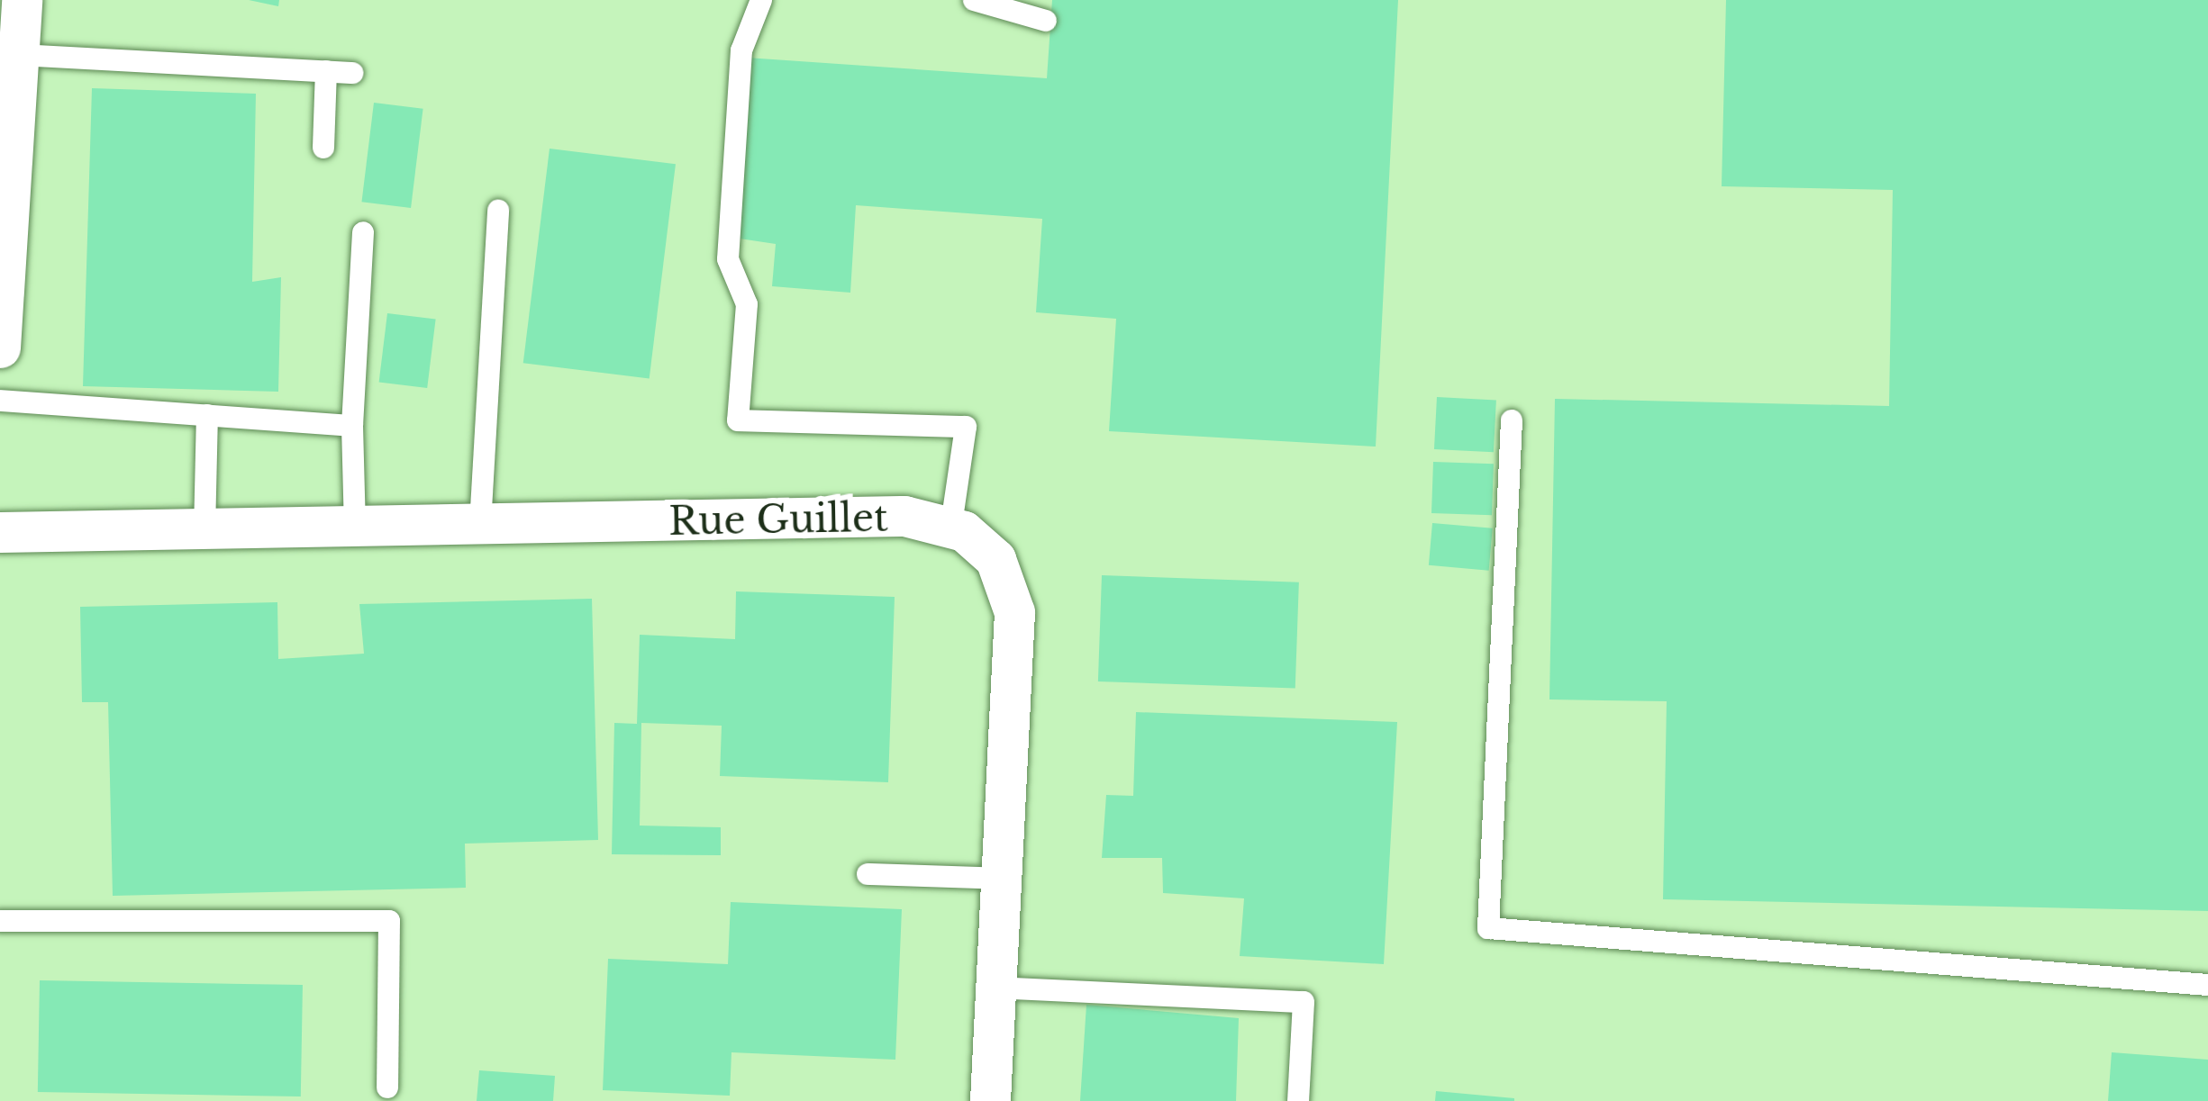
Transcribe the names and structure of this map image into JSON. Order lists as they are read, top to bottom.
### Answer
{
  "streets": {
    "street": ["Rue Guillet"]
  }
}
